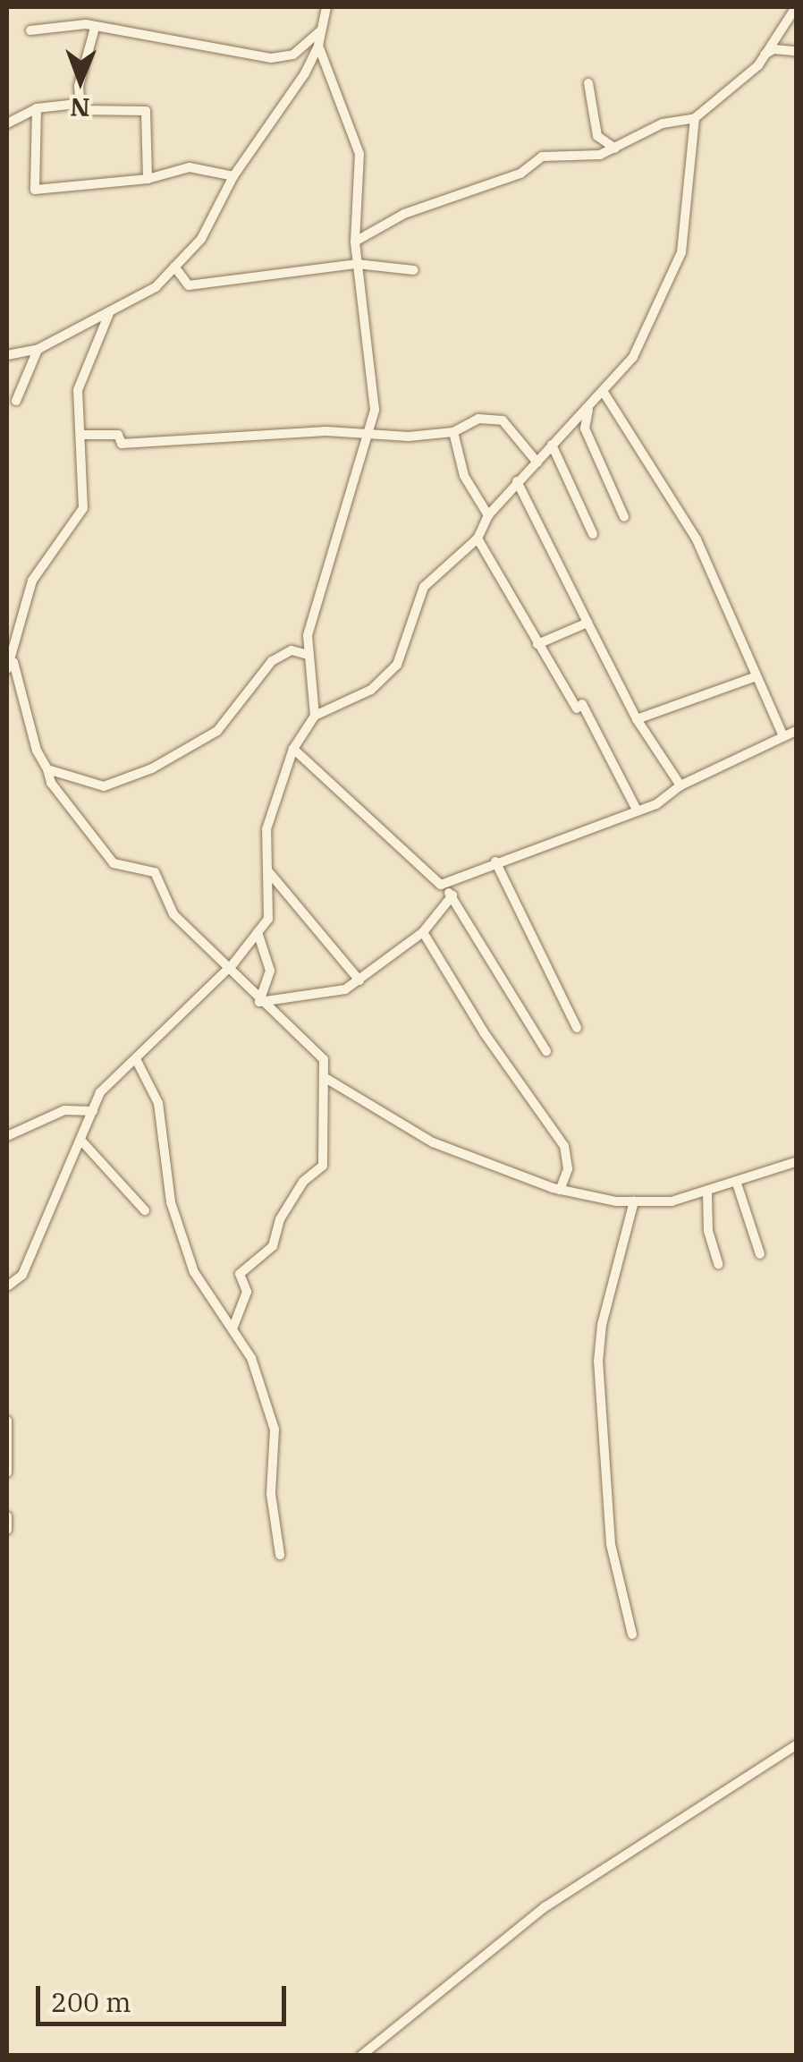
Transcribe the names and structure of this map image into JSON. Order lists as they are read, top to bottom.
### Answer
{
  "scale_bar": "200 m",
  "north": "bottom"
}
